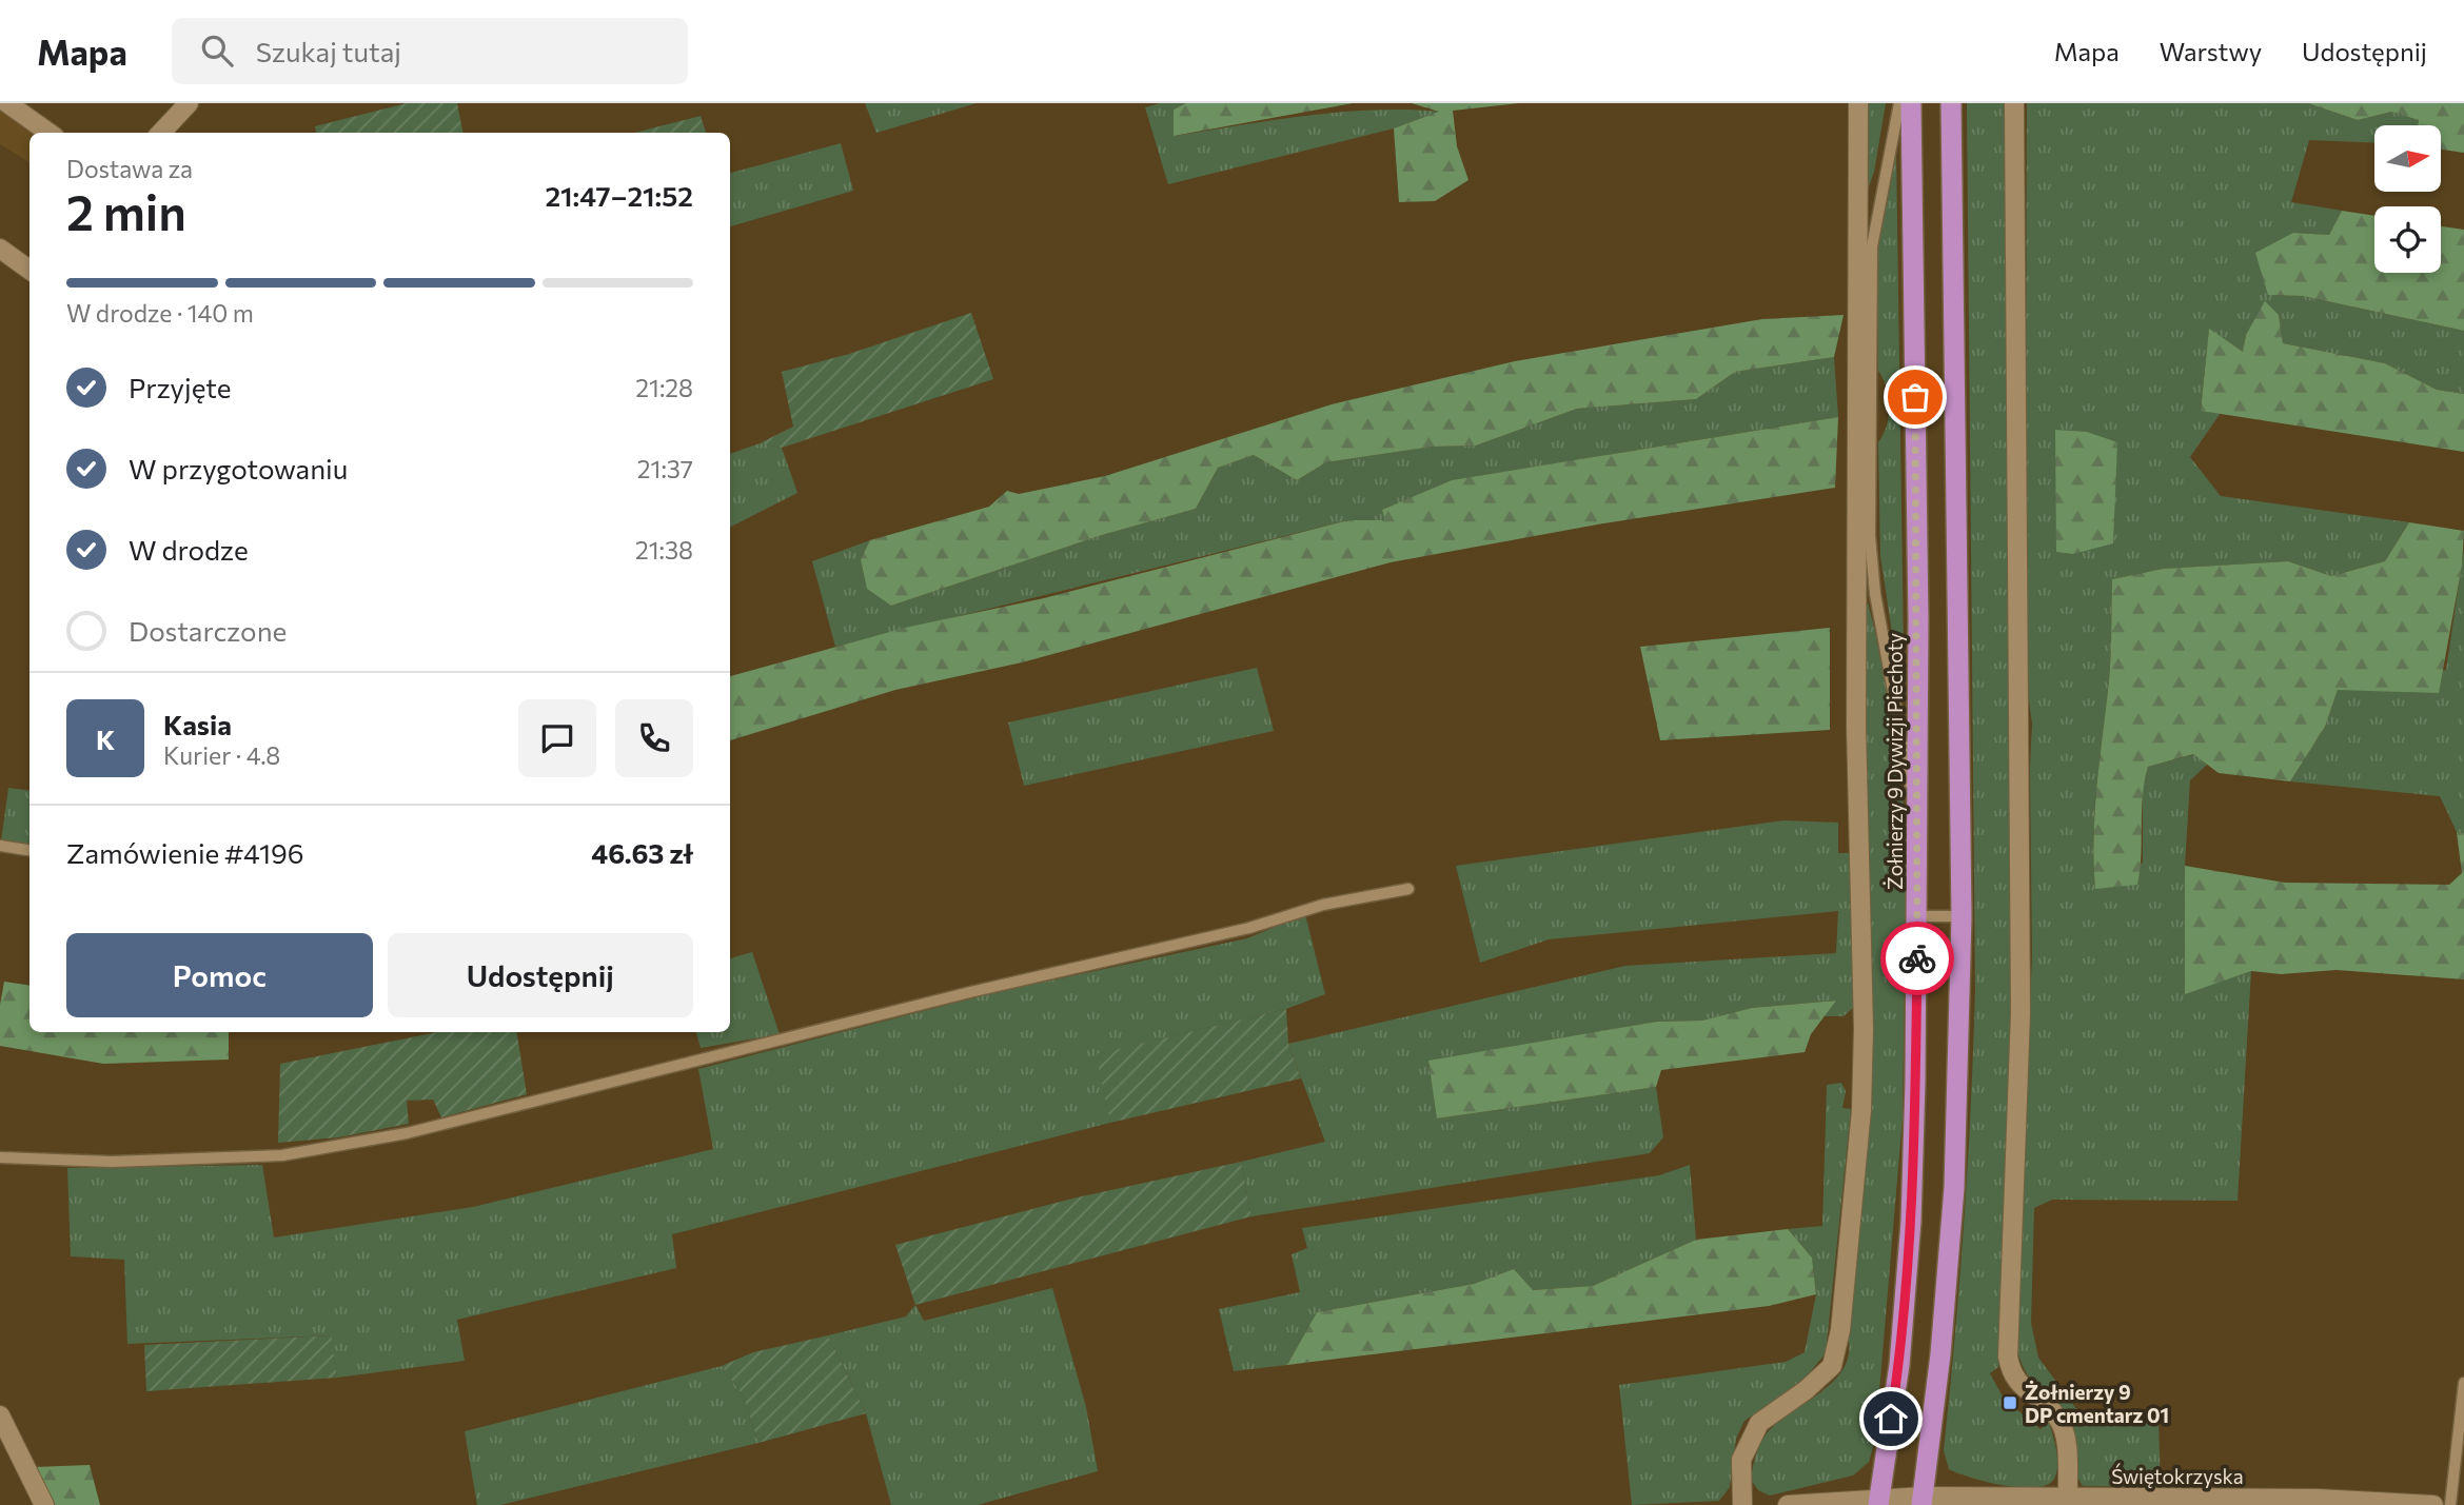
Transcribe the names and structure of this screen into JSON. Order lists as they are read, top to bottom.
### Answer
{
  "streets": {
    "highway": ["Żołnierzy 9 Dywizji Piechoty"],
    "street": ["Świętokrzyska"]
  },
  "crossings": [
    ["Żołnierzy 9 Dywizji Piechoty", "Świętokrzyska"]
  ],
  "places": {
    "transit": ["Żołnierzy 9 DP cmentarz 01"]
  },
  "north": "right",
  "page": {
    "header": "Mapa",
    "search": "Szukaj tutaj",
    "nav": ["Mapa", "Warstwy", "Udostępnij"],
    "heading": ["2 min", "Dostawa za", "21:47–21:52"],
    "panel": [
      "Kasia",
      "Kurier · 4.8",
      "Zamówienie #4196",
      "46.63 zł"
    ],
    "bar": "W drodze · 140 m",
    "list": [
      ["Przyjęte", "21:28"],
      ["W przygotowaniu", "21:37"],
      ["W drodze", "21:38"],
      "Dostarczone"
    ],
    "round": "K",
    "buttons": ["Pomoc", "Udostępnij"]
  }
}
